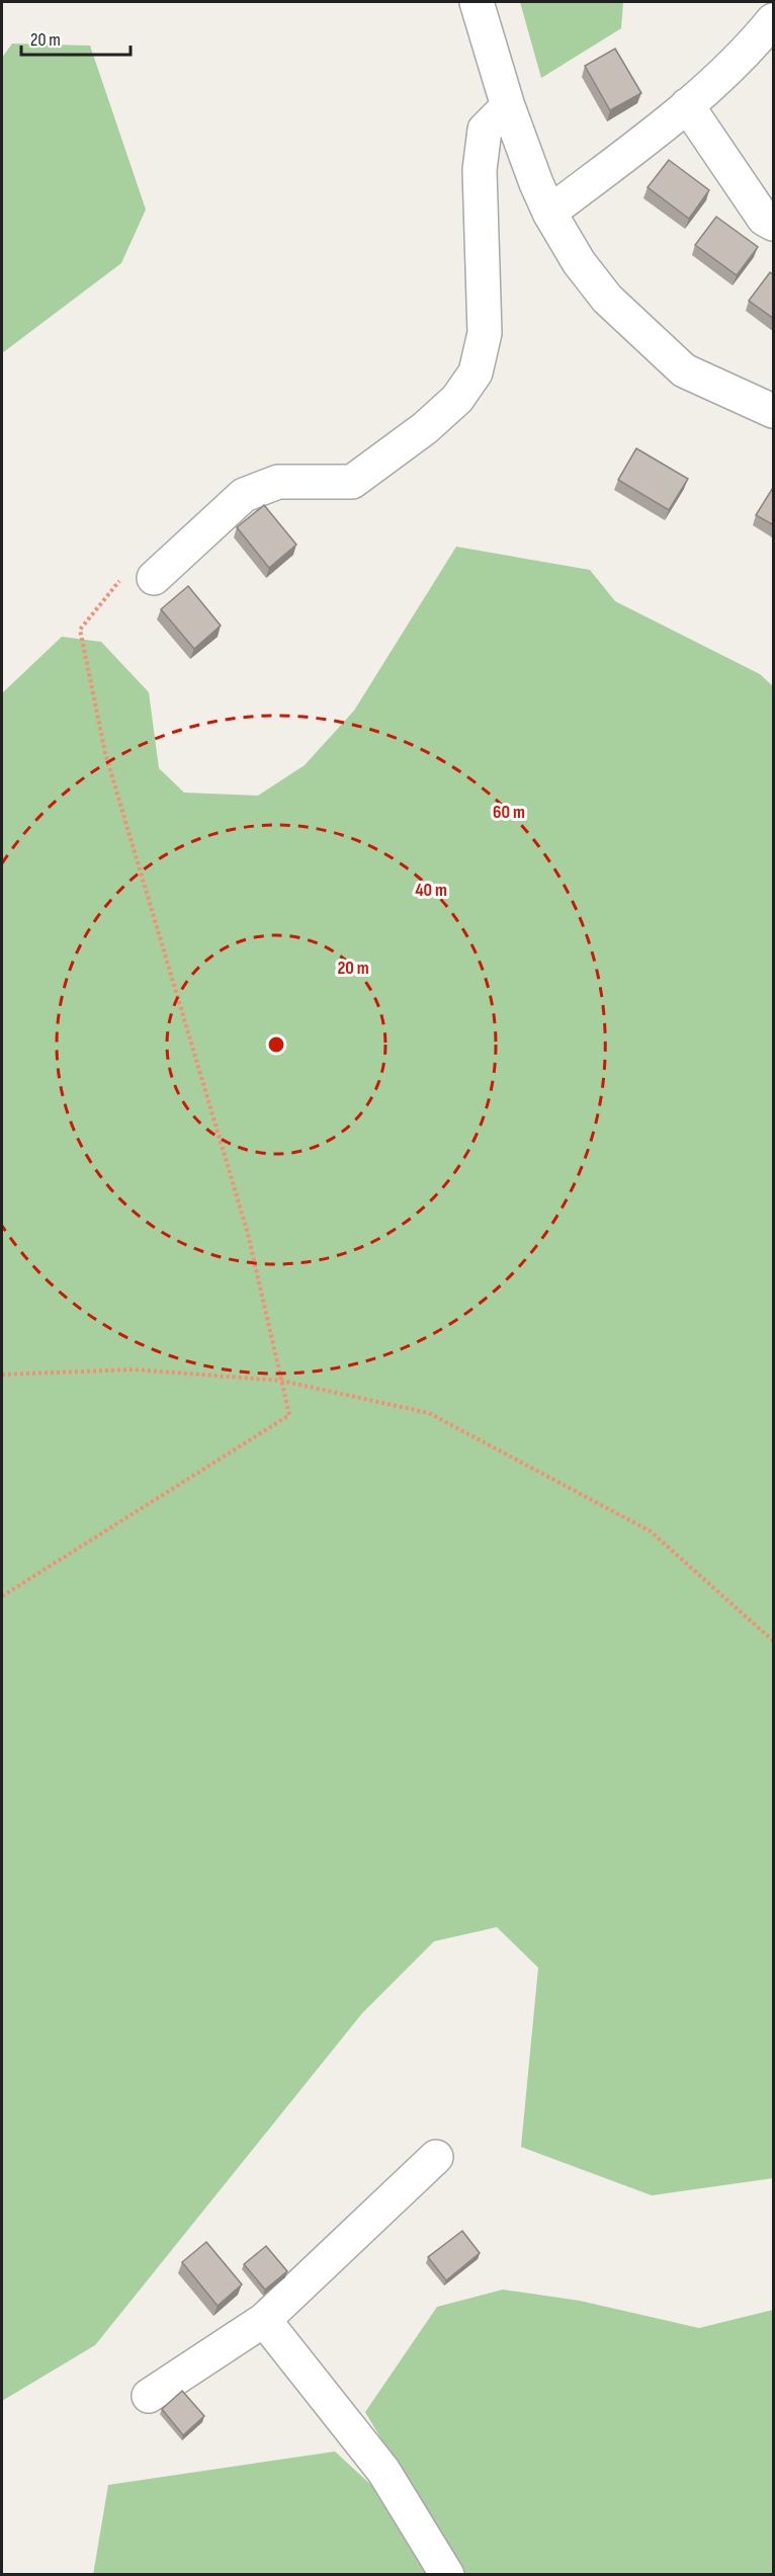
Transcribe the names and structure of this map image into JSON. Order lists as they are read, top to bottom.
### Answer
{
  "scale_bar": "20 m",
  "rings": ["60 m", "40 m", "20 m"]
}
